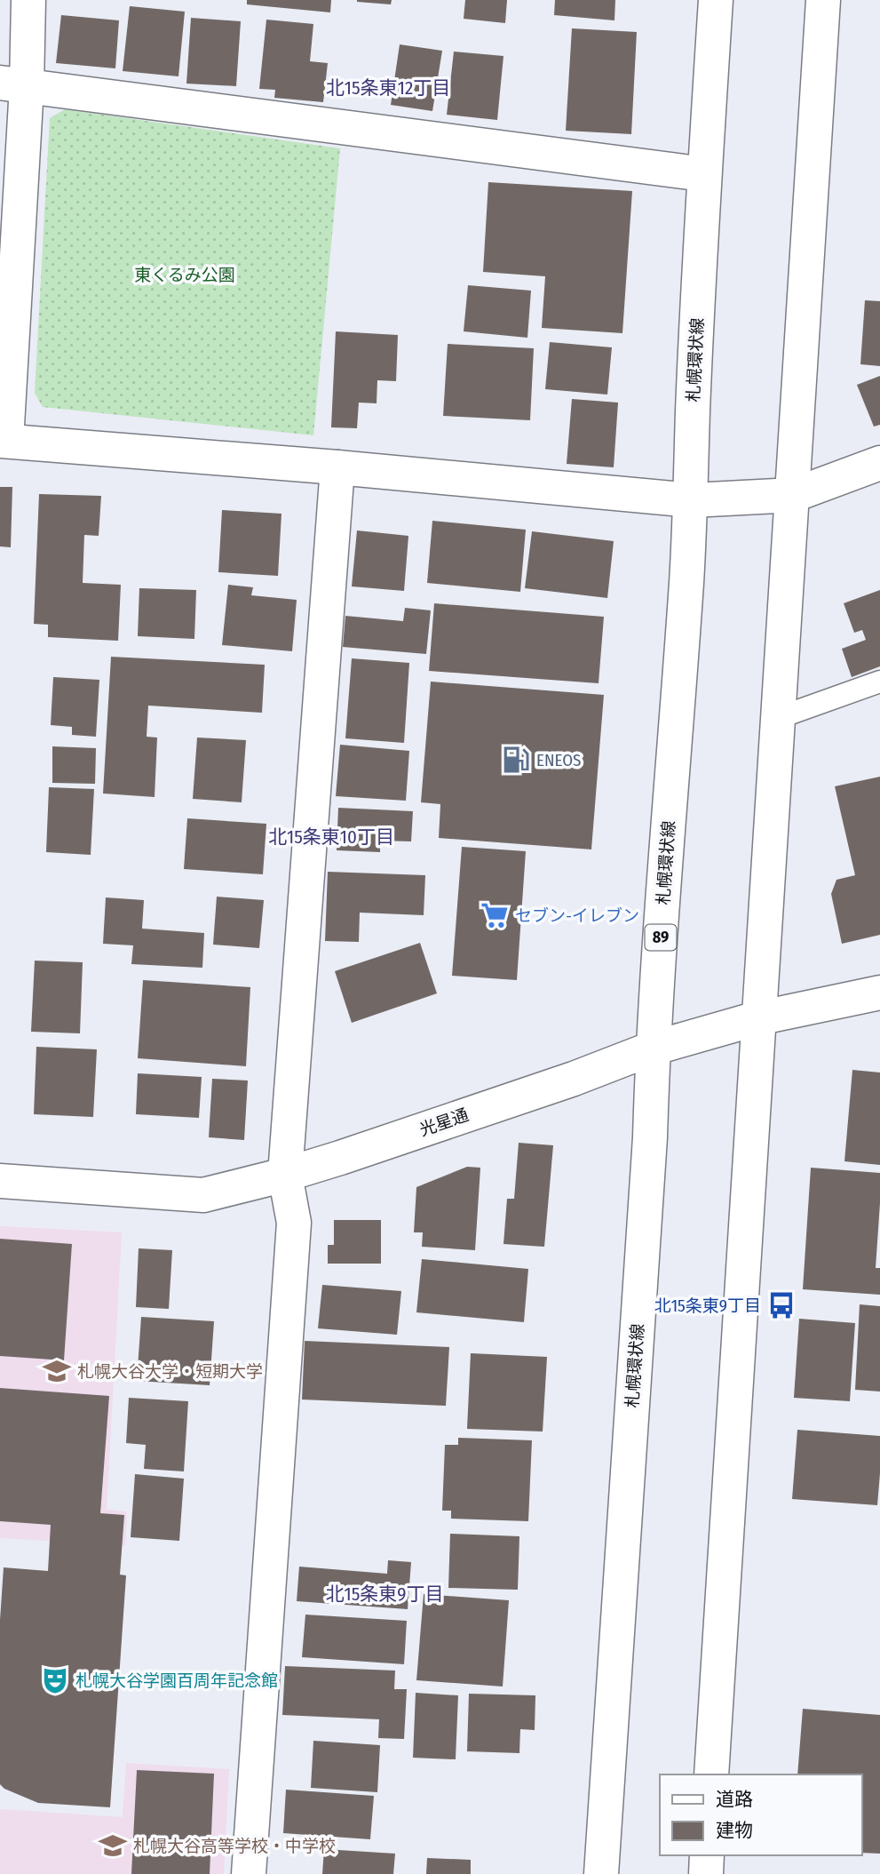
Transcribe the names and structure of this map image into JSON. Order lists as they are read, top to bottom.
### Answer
{
  "streets": {
    "street": ["札幌環状線", "89", "光星通"]
  },
  "crossings": [
    ["札幌環状線", "光星通"]
  ],
  "districts": ["北15条東12丁目", "北15条東10丁目", "北15条東9丁目"],
  "parks": ["東くるみ公園"],
  "places": {
    "fuel station": ["ENEOS"],
    "supermarket": ["セブン-イレブン"],
    "bus stop": ["北15条東9丁目"],
    "school or university": ["札幌大谷大学・短期大学", "札幌大谷高等学校・中学校"],
    "theatre": ["札幌大谷学園百周年記念館"]
  },
  "legend": ["道路", "建物"]
}
